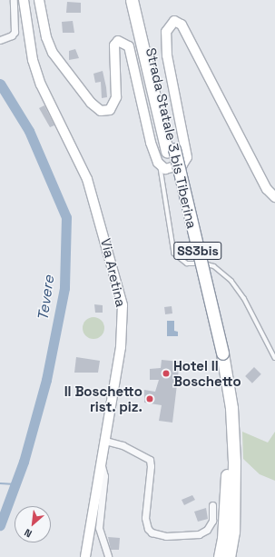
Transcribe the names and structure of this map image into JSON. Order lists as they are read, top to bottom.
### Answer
{
  "streets": {
    "highway": ["Strada Statale 3 bis Tiberina", "SS3bis"],
    "street": ["Via Aretina"]
  },
  "water": ["Tevere"],
  "places": ["Hotel Il Boschetto", "Il Boschetto rist. piz."],
  "north": "bottom left"
}
